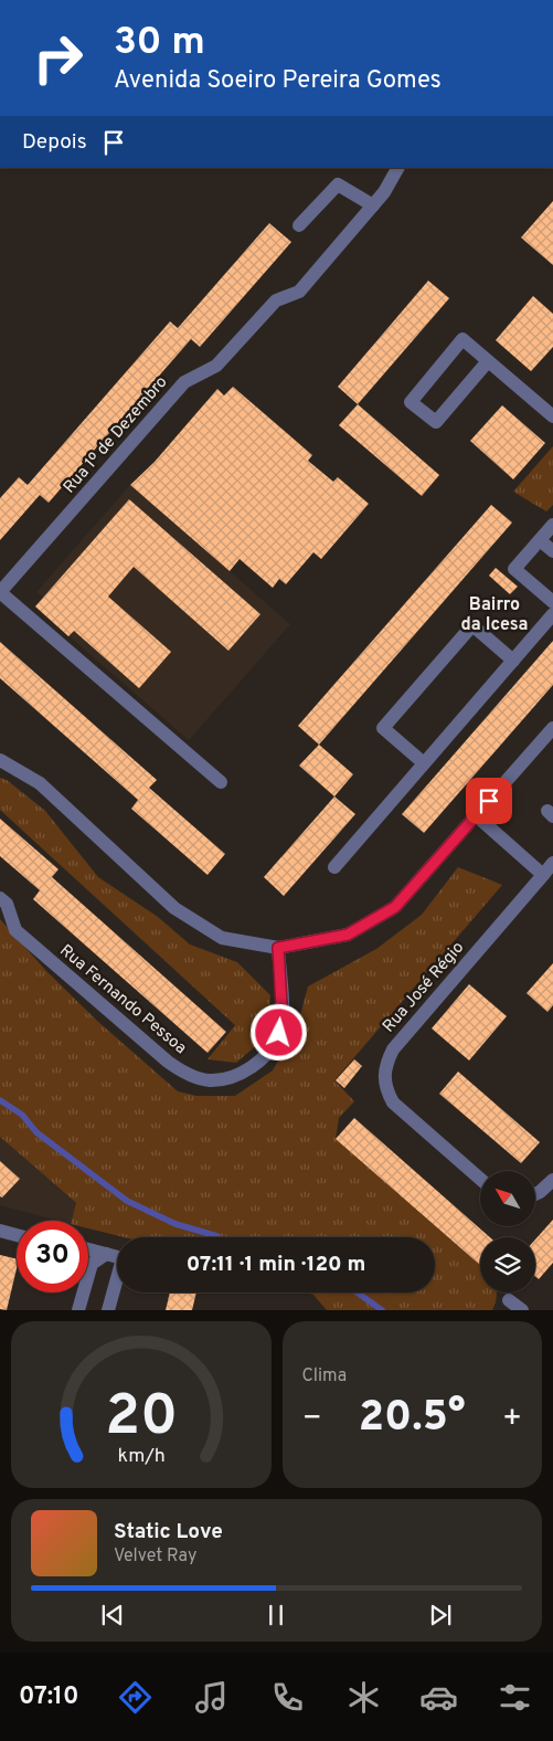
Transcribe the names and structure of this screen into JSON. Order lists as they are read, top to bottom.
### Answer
{
  "streets": {
    "street": ["Rua 1º de Dezembro", "Rua José Régio", "Rua Fernando Pessoa"]
  },
  "districts": ["Bairro da Icesa"],
  "north": "top left",
  "page": {
    "turn": ["30 m", "Avenida Soeiro Pereira Gomes"],
    "then": "Depois",
    "limit": "30",
    "trip": "07:11 · 1 min · 120 m",
    "tile": "Clima",
    "heat": ["−", "20.5°", "+"],
    "song": ["Static Love", "Velvet Ray"],
    "tabs": "07:10",
    "gauge": ["20", "km/h"]
  }
}
